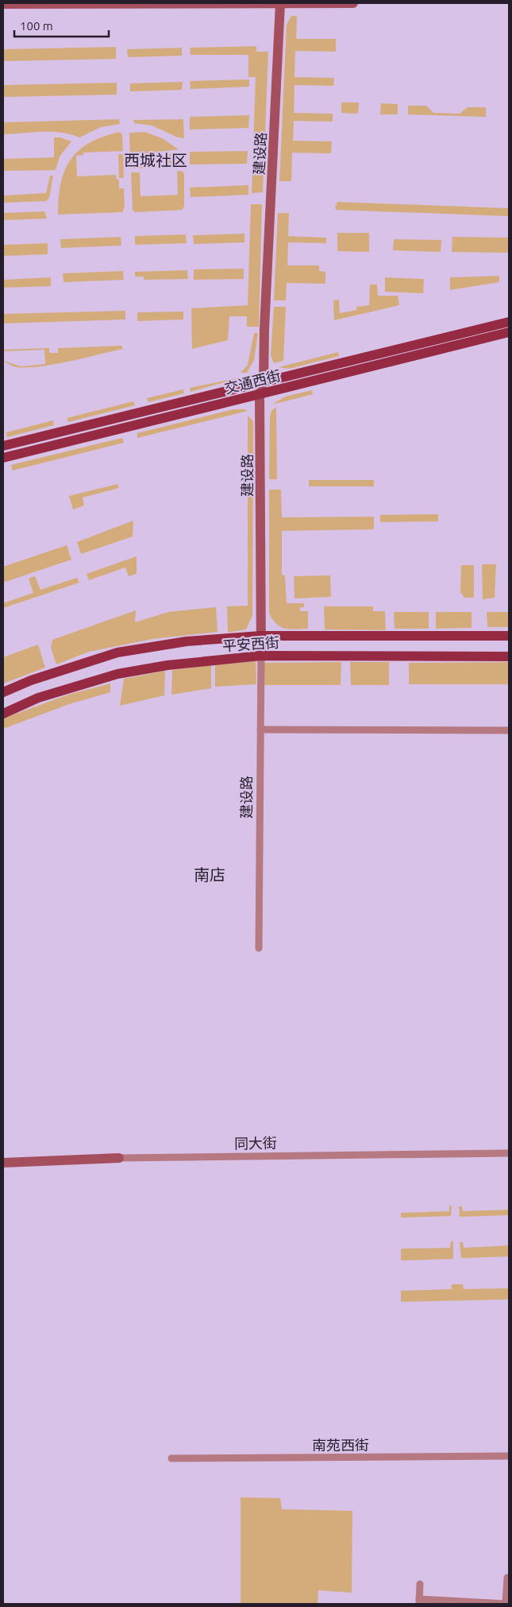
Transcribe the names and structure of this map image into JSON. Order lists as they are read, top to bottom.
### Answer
{
  "streets": {
    "main road": ["交通西街", "平安西街"],
    "street": ["建设路", "同大街", "南苑西街"]
  },
  "crossings": [
    ["建设路", "交通西街"],
    ["建设路", "平安西街"]
  ],
  "districts": ["西城社区", "南店"],
  "scale_bar": "100 m"
}
